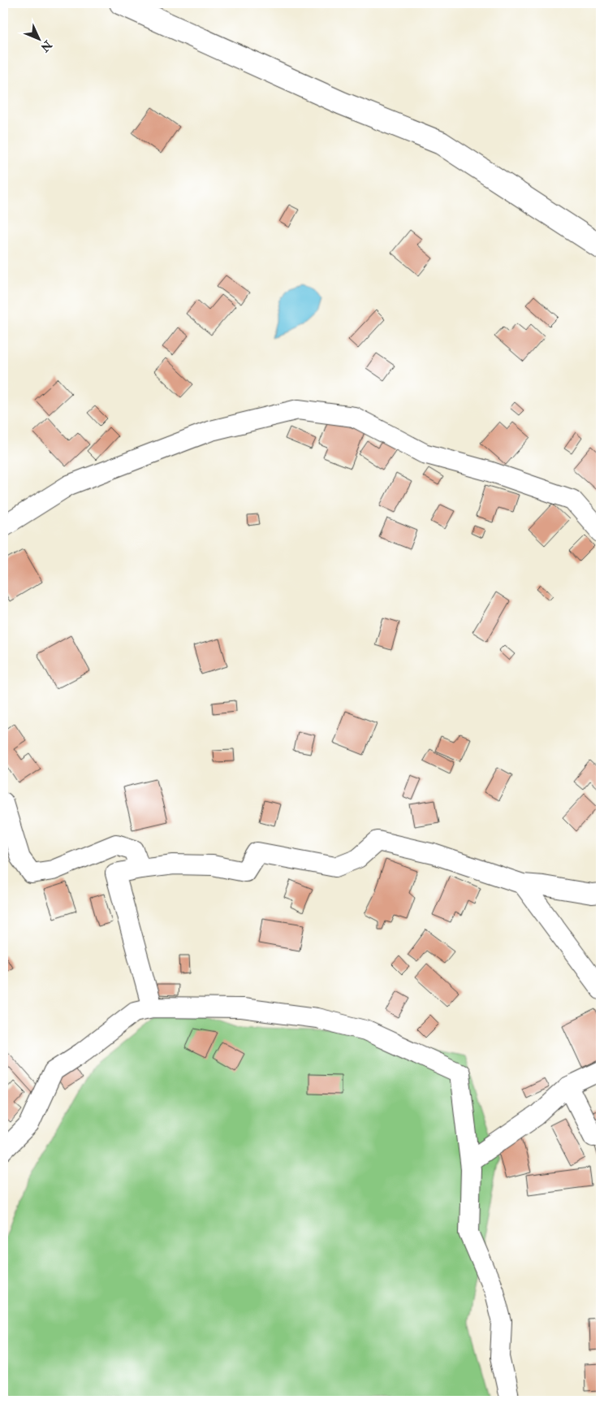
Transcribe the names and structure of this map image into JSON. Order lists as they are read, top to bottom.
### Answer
{
  "north": "bottom right"
}
